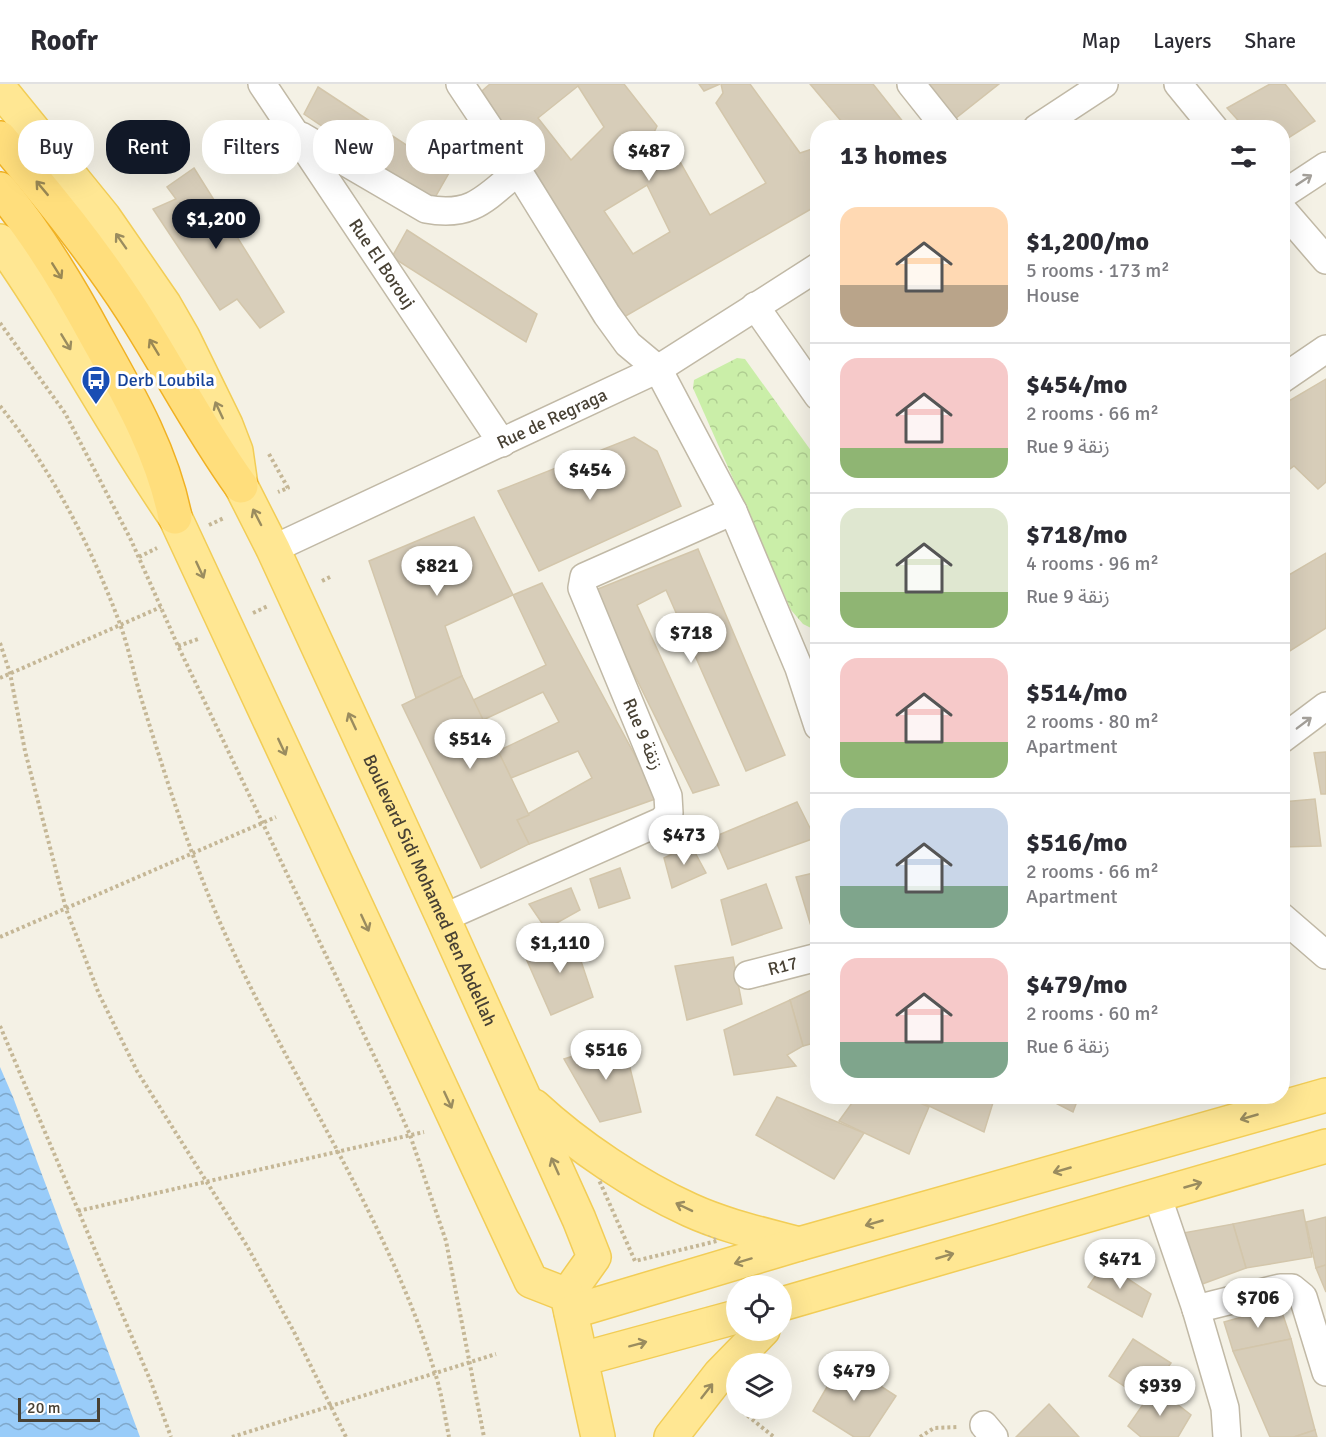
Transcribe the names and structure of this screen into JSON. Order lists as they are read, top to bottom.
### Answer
{
  "streets": {
    "highway": ["Boulevard Sidi Mohamed Ben Abdellah"],
    "street": [
      "Rue El Borouj",
      "Rue de Regraga",
      "Rue 9 زنقة",
      "R17"
    ]
  },
  "crossings": [
    ["Rue El Borouj", "Rue de Regraga"],
    ["Rue de Regraga", "Boulevard Sidi Mohamed Ben Abdellah"],
    ["Rue 9 زنقة", "Boulevard Sidi Mohamed Ben Abdellah"]
  ],
  "places": {
    "bus stop": ["Derb Loubila"]
  },
  "scale_bar": "20 m",
  "page": {
    "header": "Roofr",
    "nav": ["Map", "Layers", "Share"],
    "chip": [
      "Buy",
      "Rent",
      "Filters",
      "New",
      "Apartment"
    ],
    "heading": "13 homes",
    "price": [
      "$487",
      "$1,200",
      "$454",
      "$821",
      "$718",
      "$514",
      "$473",
      "$1,110",
      "$516",
      "$471",
      "$706",
      "$479",
      "$939"
    ],
    "list": [
      {
        "name": "$1,200/mo",
        "note": "5 rooms · 173 m² · House"
      },
      {
        "name": "$454/mo",
        "note": "2 rooms · 66 m² · Rue 9 زنقة"
      },
      {
        "name": "$718/mo",
        "note": "4 rooms · 96 m² · Rue 9 زنقة"
      },
      {
        "name": "$514/mo",
        "note": "2 rooms · 80 m² · Apartment"
      },
      {
        "name": "$516/mo",
        "note": "2 rooms · 66 m² · Apartment"
      },
      {
        "name": "$479/mo",
        "note": "2 rooms · 60 m² · Rue 6 زنقة"
      }
    ],
    "scale": "20 m"
  }
}
